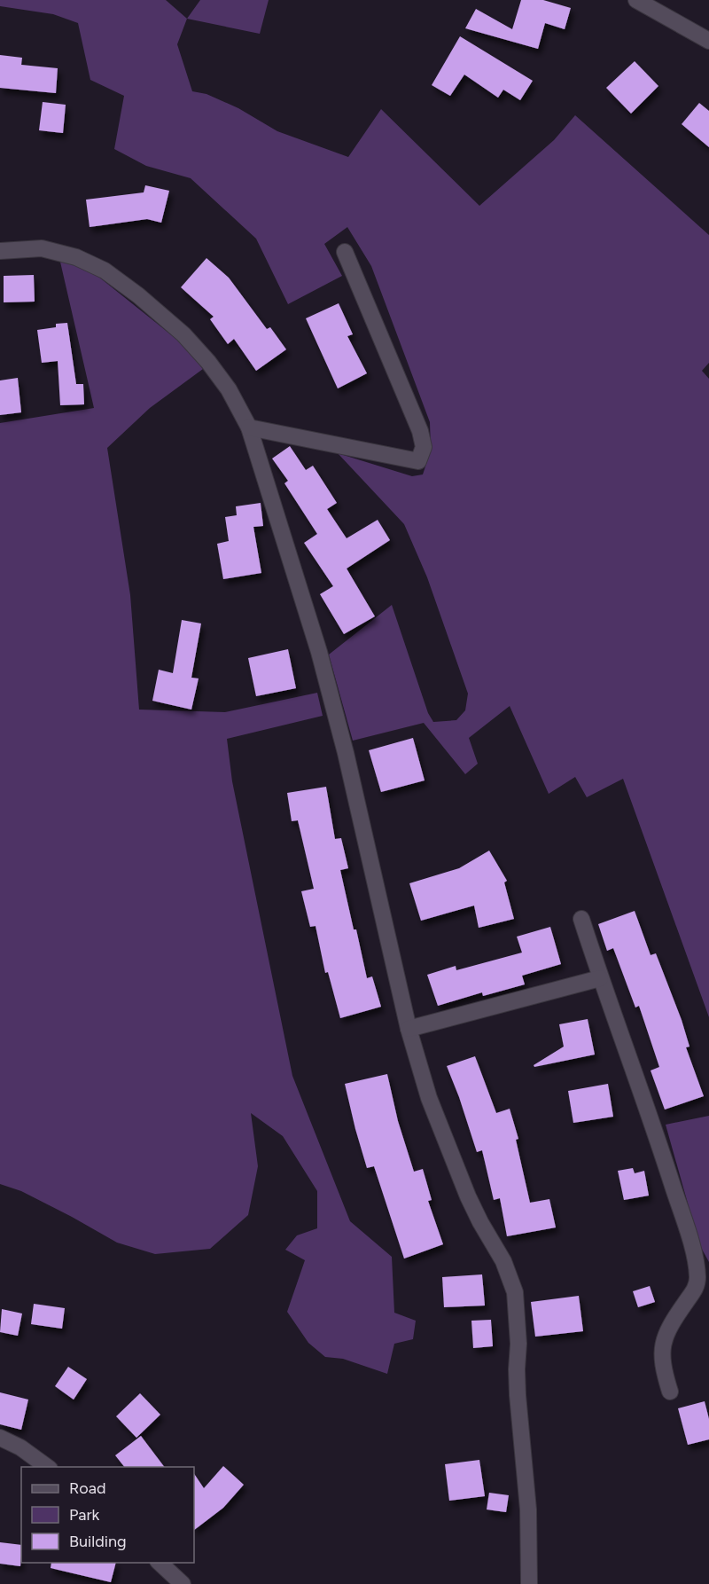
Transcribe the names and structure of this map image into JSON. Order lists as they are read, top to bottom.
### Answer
{
  "legend": ["Road", "Park", "Building"]
}
